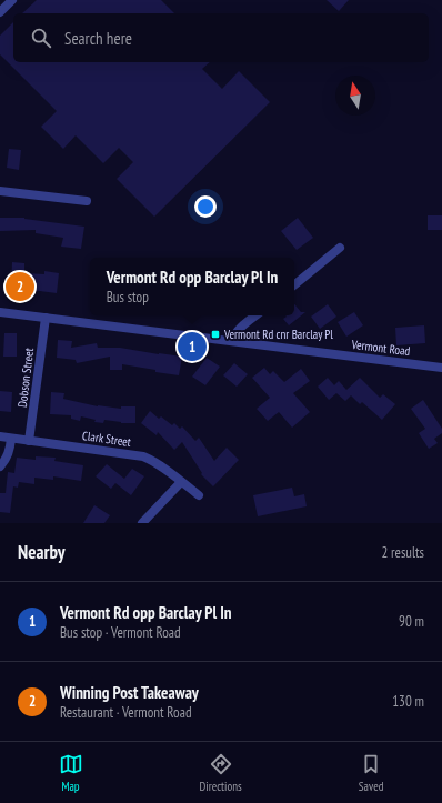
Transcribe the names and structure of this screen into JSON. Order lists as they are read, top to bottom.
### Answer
{
  "streets": {
    "street": ["Vermont Road", "Dobson Street", "Clark Street"]
  },
  "crossings": [
    ["Vermont Road", "Dobson Street"],
    ["Dobson Street", "Clark Street"]
  ],
  "places": {
    "transit": ["Vermont Rd cnr Barclay Pl"]
  },
  "north": "top",
  "page": {
    "search": "Search here",
    "popup": ["Vermont Rd opp Barclay Pl In", "Bus stop"],
    "pins": ["2", "1"],
    "heading": ["Nearby", "2 results"],
    "list": [
      {
        "mark": "1",
        "name": "Vermont Rd opp Barclay Pl In",
        "note": "Bus stop · Vermont Road",
        "value": "90 m"
      },
      {
        "mark": "2",
        "name": "Winning Post Takeaway",
        "note": "Restaurant · Vermont Road",
        "value": "130 m"
      }
    ],
    "nav": ["Map", "Directions", "Saved"]
  }
}
